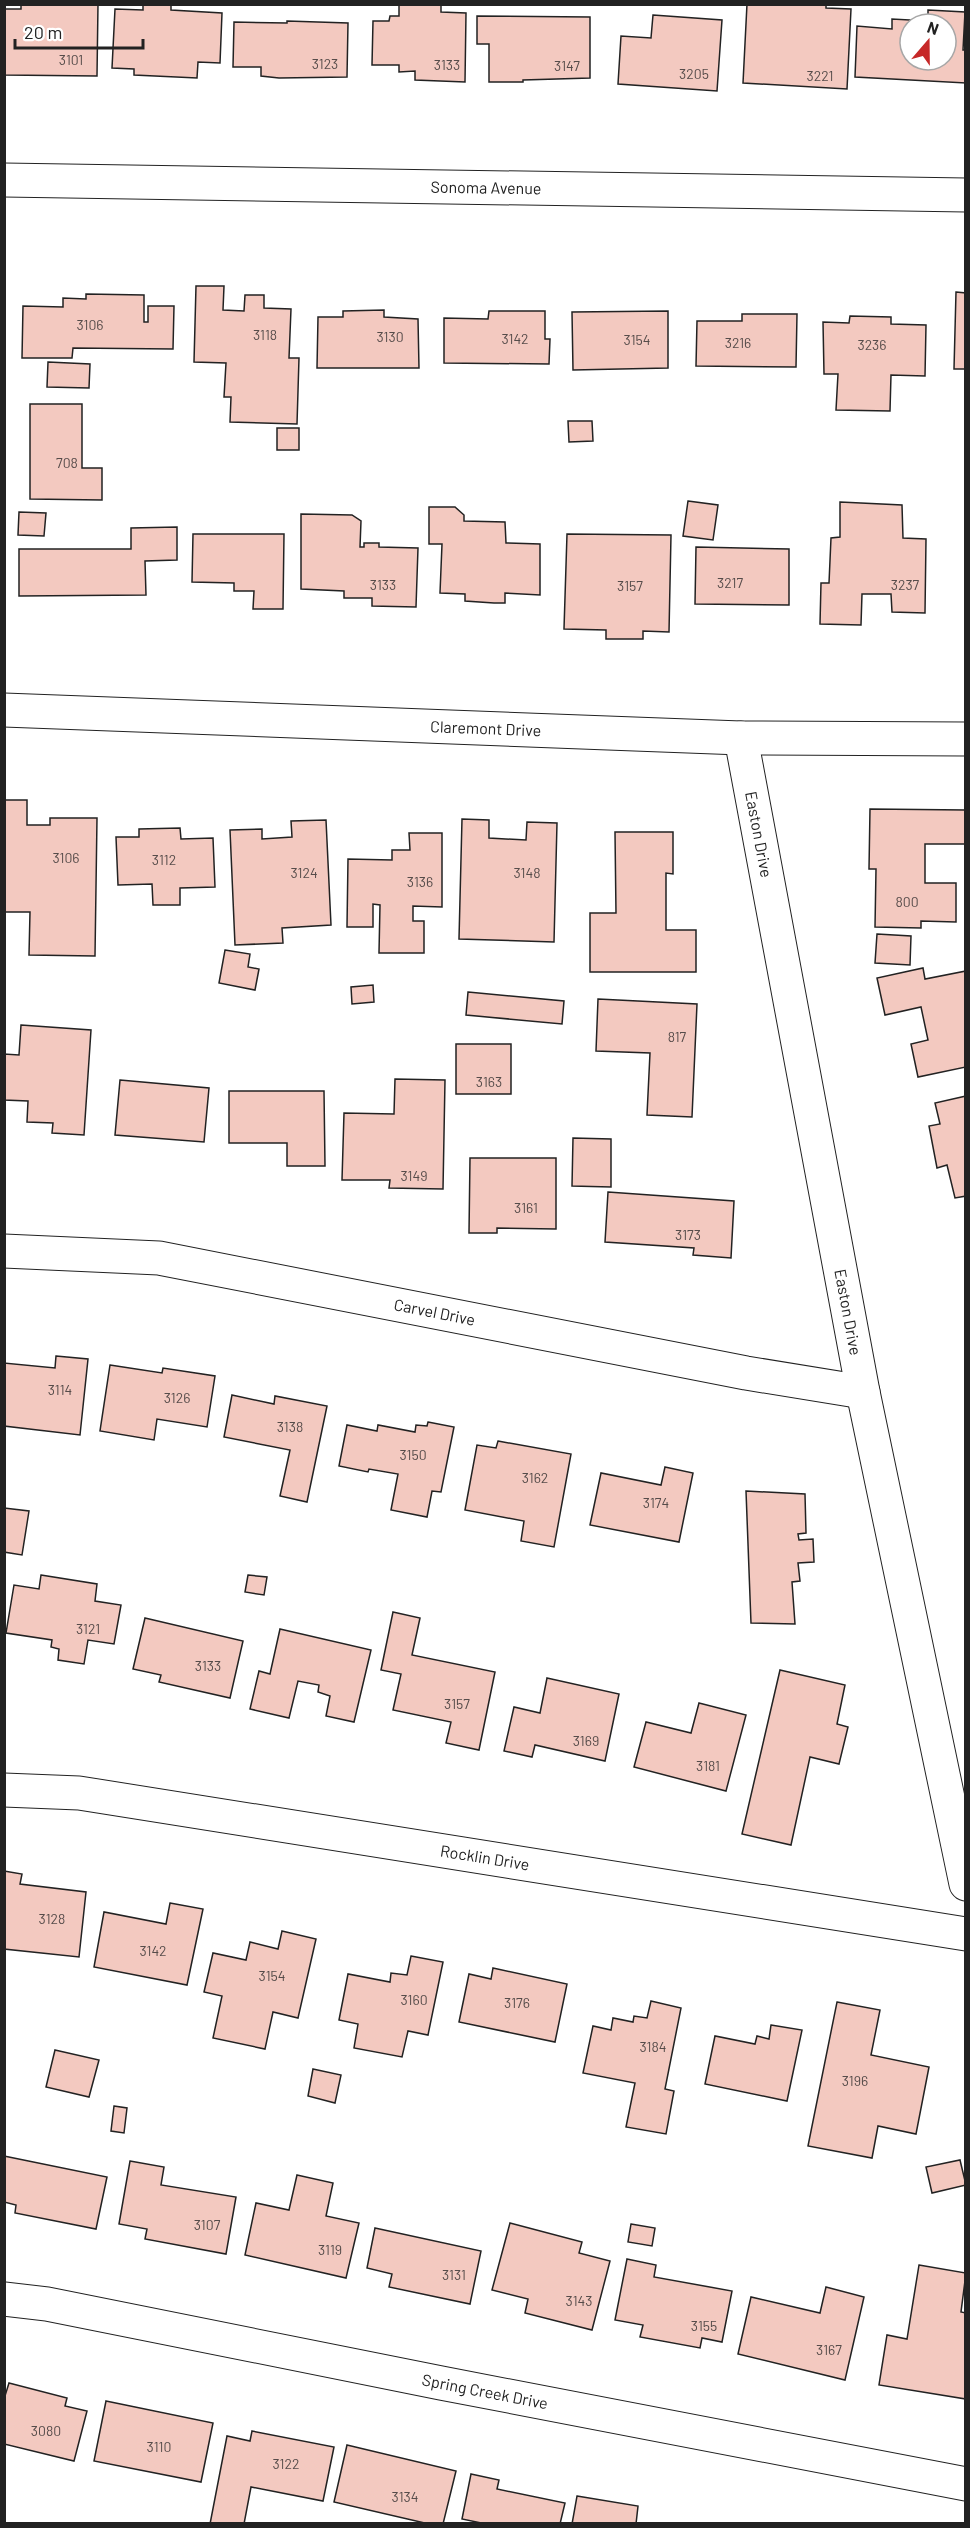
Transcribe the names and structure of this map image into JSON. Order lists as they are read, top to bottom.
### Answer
{
  "streets": {
    "street": [
      "Sonoma Avenue",
      "Claremont Drive",
      "Easton Drive",
      "Carvel Drive",
      "Rocklin Drive",
      "Spring Creek Drive"
    ]
  },
  "crossings": [
    ["Claremont Drive", "Easton Drive"],
    ["Easton Drive", "Carvel Drive"]
  ],
  "house_numbers": [
    "3101",
    "3123",
    "3133",
    "3147",
    "3205",
    "3221",
    "3106",
    "3118",
    "3130",
    "3142",
    "3154",
    "3216",
    "3236",
    "708",
    "3217",
    "3133",
    "3237",
    "3157",
    "3106",
    "3112",
    "3124",
    "3148",
    "3136",
    "800",
    "817",
    "3163",
    "3149",
    "3161",
    "3173",
    "3114",
    "3126",
    "3138",
    "3150",
    "3162",
    "3174",
    "3121",
    "3133",
    "3157",
    "3169",
    "3181",
    "3128",
    "3142",
    "3154",
    "3160",
    "3176",
    "3184",
    "3196",
    "3107",
    "3119",
    "3131",
    "3143",
    "3155",
    "3167",
    "3080",
    "3110",
    "3122",
    "3134"
  ],
  "scale_bar": "20 m",
  "north": "top"
}
